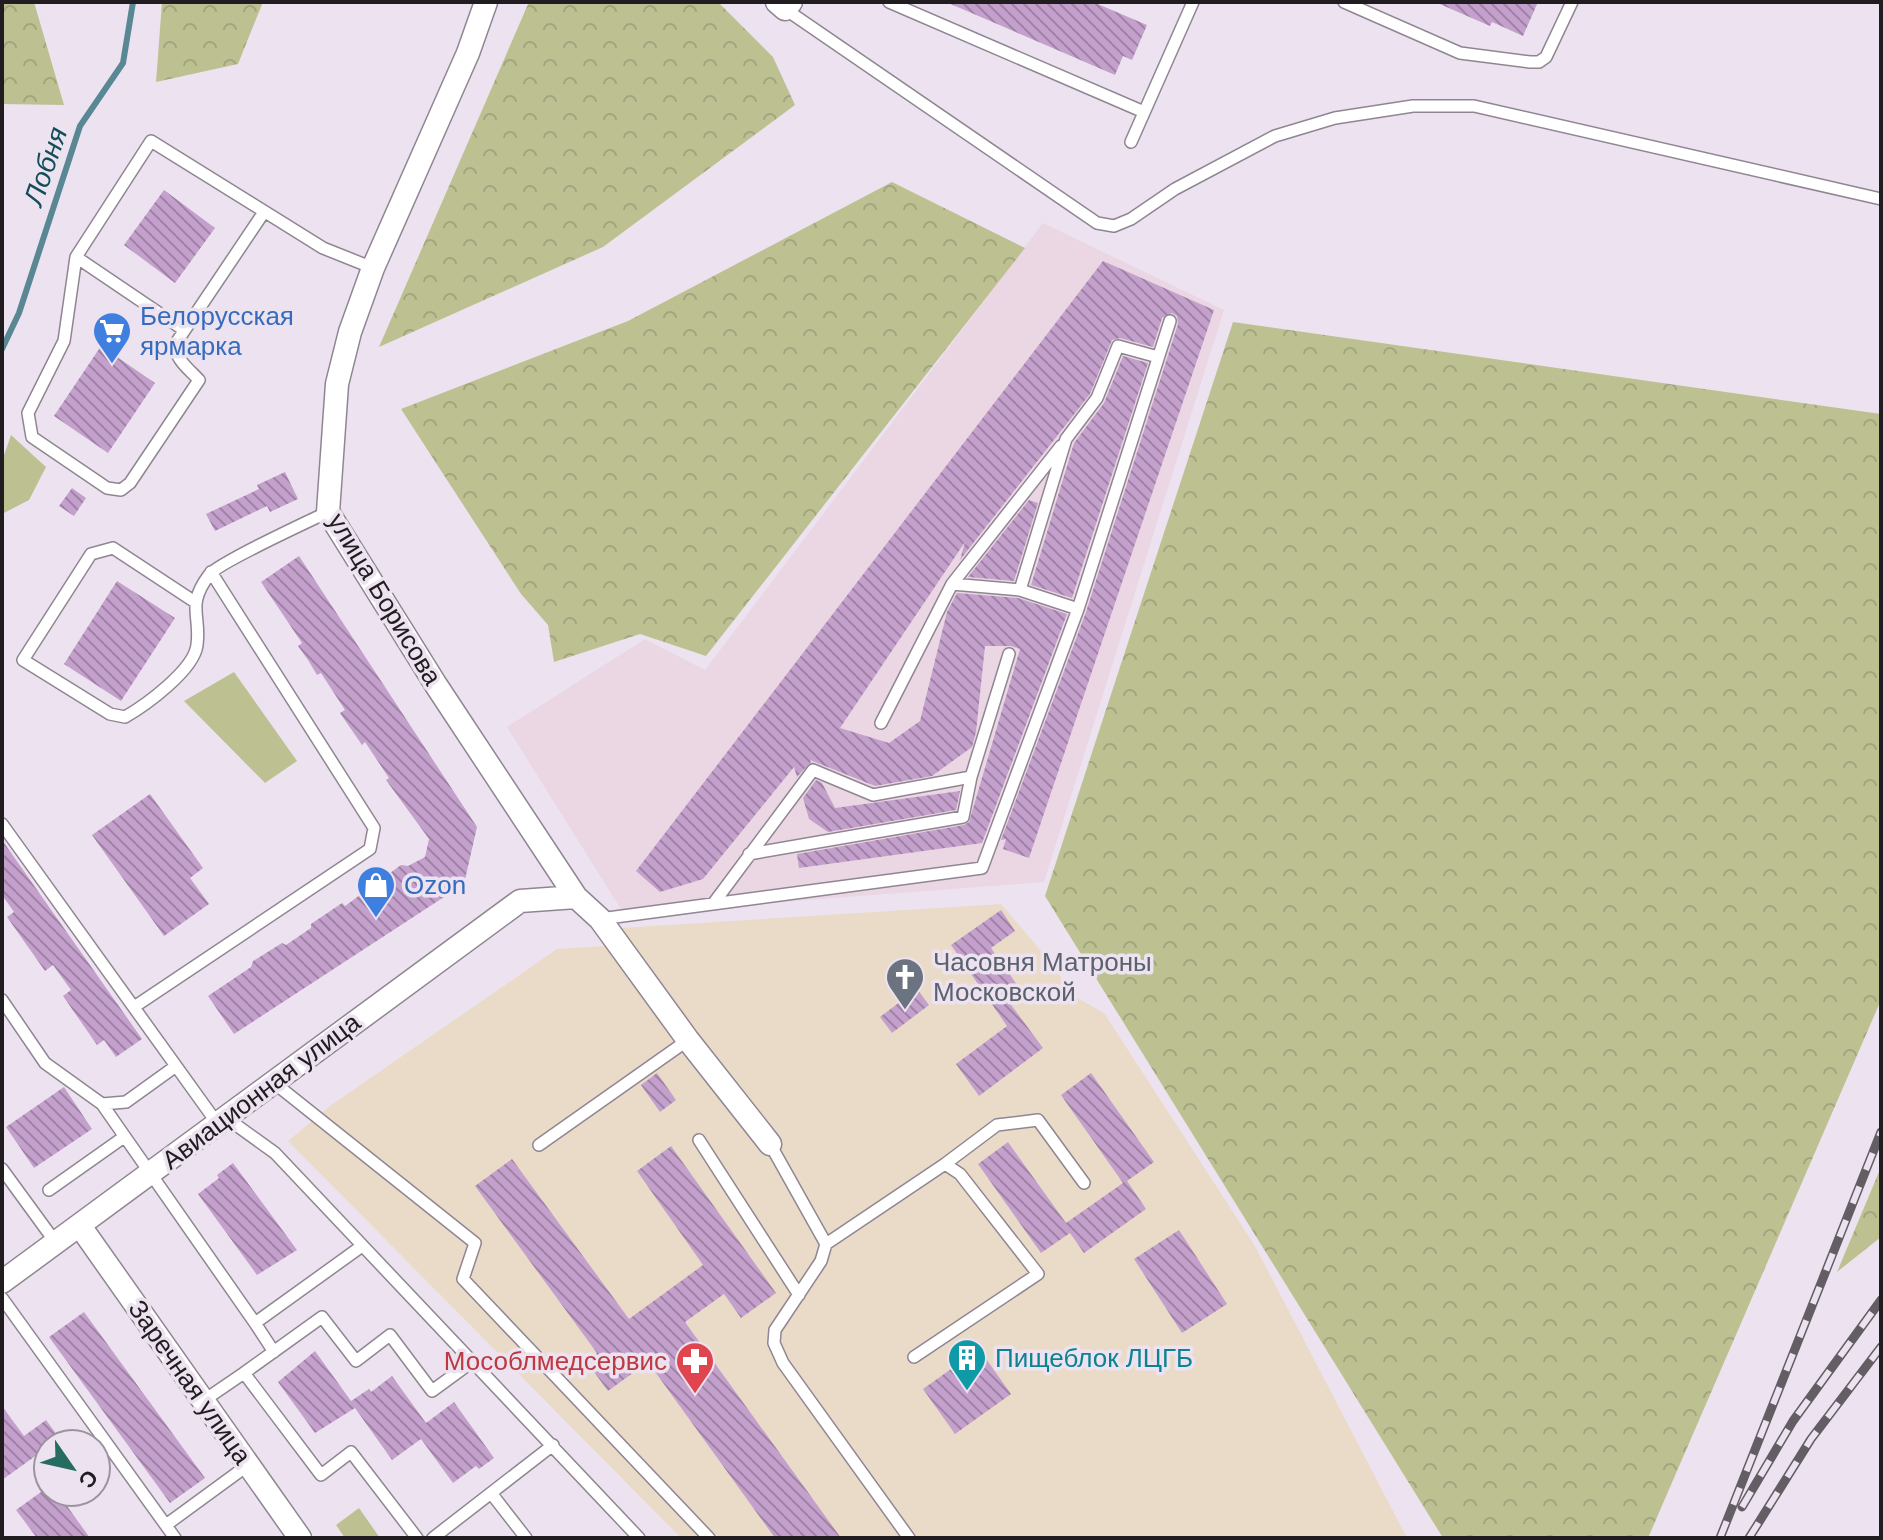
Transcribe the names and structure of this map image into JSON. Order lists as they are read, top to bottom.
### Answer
{
  "streets": {
    "street": ["улица Борисова", "Авиационная улица", "Заречная улица"]
  },
  "crossings": [
    ["улица Борисова", "Авиационная улица"],
    ["Авиационная улица", "Заречная улица"]
  ],
  "water": ["Лобня"],
  "places": {
    "supermarket": ["Белорусская ярмарка"],
    "shop": ["Ozon"],
    "church": ["Часовня Матроны Московской"],
    "building": ["Пищеблок ЛЦГБ"],
    "pharmacy": ["Мособлмедсервис"]
  },
  "north": "bottom right"
}
